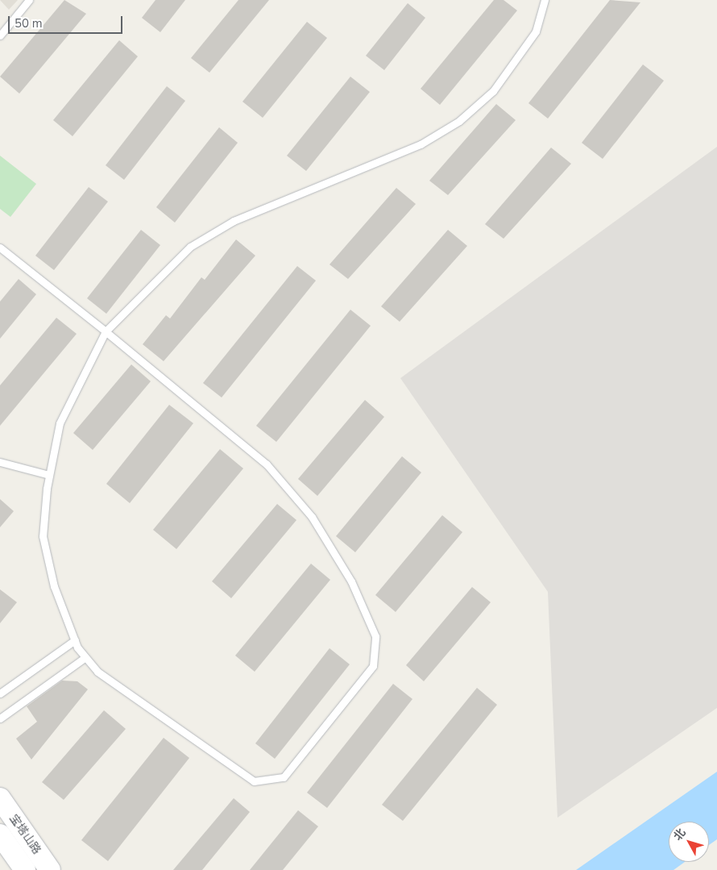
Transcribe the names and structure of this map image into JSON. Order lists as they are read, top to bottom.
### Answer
{
  "streets": {
    "street": ["宝塔山路"]
  },
  "scale_bar": "50 m",
  "north": "top left"
}
